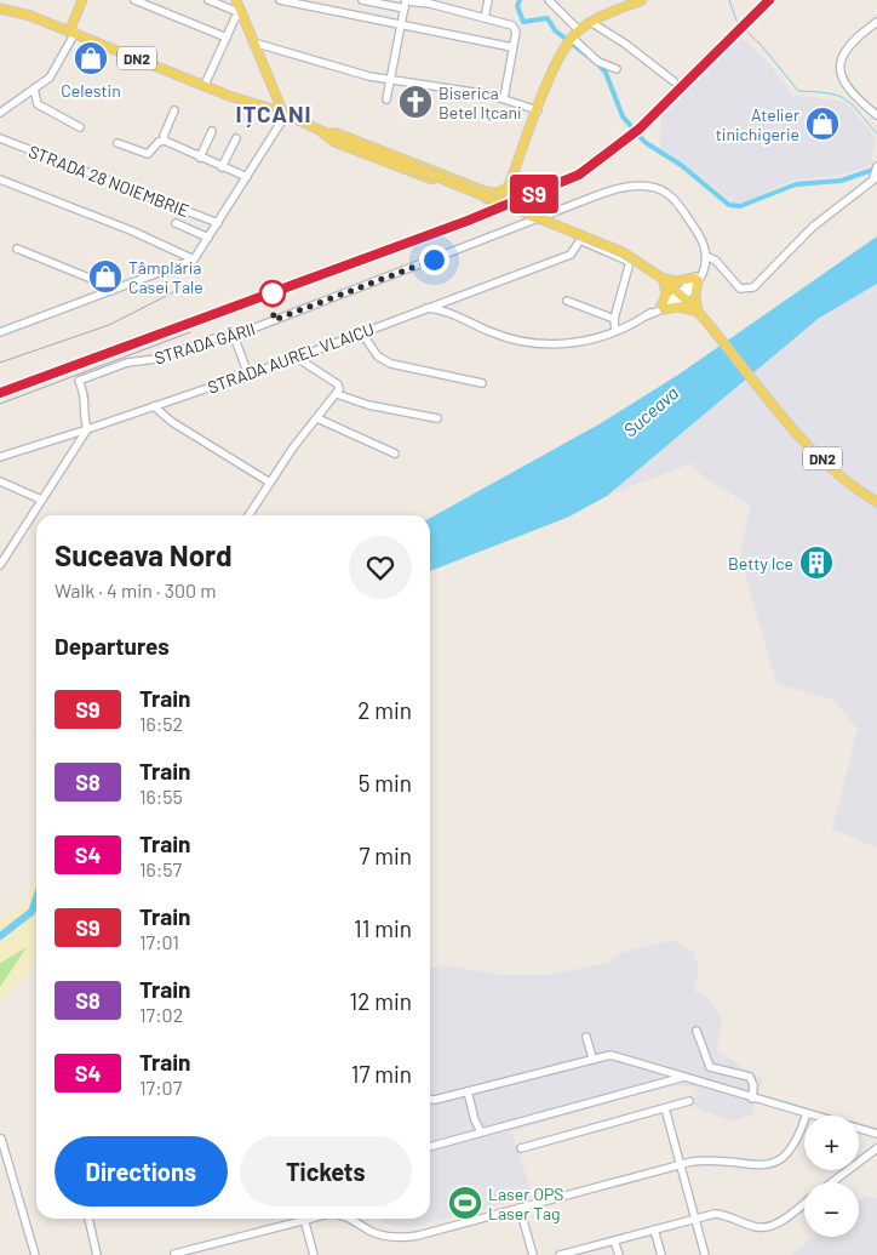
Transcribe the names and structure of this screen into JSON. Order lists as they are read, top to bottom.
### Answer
{
  "streets": {
    "main road": ["DN2"],
    "street": ["STRADA 28 NOIEMBRIE", "STRADA GĂRII", "STRADA AUREL VLAICU"]
  },
  "crossings": [
    ["STRADA GĂRII", "STRADA AUREL VLAICU"]
  ],
  "districts": ["IȚCANI"],
  "water": ["Suceava"],
  "places": {
    "shop": ["Celestin", "Atelier tinichigerie", "Tâmplăria Casei Tale"],
    "church": ["Biserica Betel Iţcani"],
    "building": ["Betty Ice"],
    "sports": ["Laser OPS Laser Tag"]
  },
  "page": {
    "on_map": "S9",
    "heading": [
      ["Suceava Nord", "Walk · 4 min · 300 m"],
      "Departures"
    ],
    "list": [
      {
        "mark": "S9",
        "name": "Train",
        "note": "16:52",
        "value": "2 min"
      },
      {
        "mark": "S8",
        "name": "Train",
        "note": "16:55",
        "value": "5 min"
      },
      {
        "mark": "S4",
        "name": "Train",
        "note": "16:57",
        "value": "7 min"
      },
      {
        "mark": "S9",
        "name": "Train",
        "note": "17:01",
        "value": "11 min"
      },
      {
        "mark": "S8",
        "name": "Train",
        "note": "17:02",
        "value": "12 min"
      },
      {
        "mark": "S4",
        "name": "Train",
        "note": "17:07",
        "value": "17 min"
      }
    ],
    "map_buttons": ["+", "−"],
    "buttons": ["Directions", "Tickets"]
  }
}
